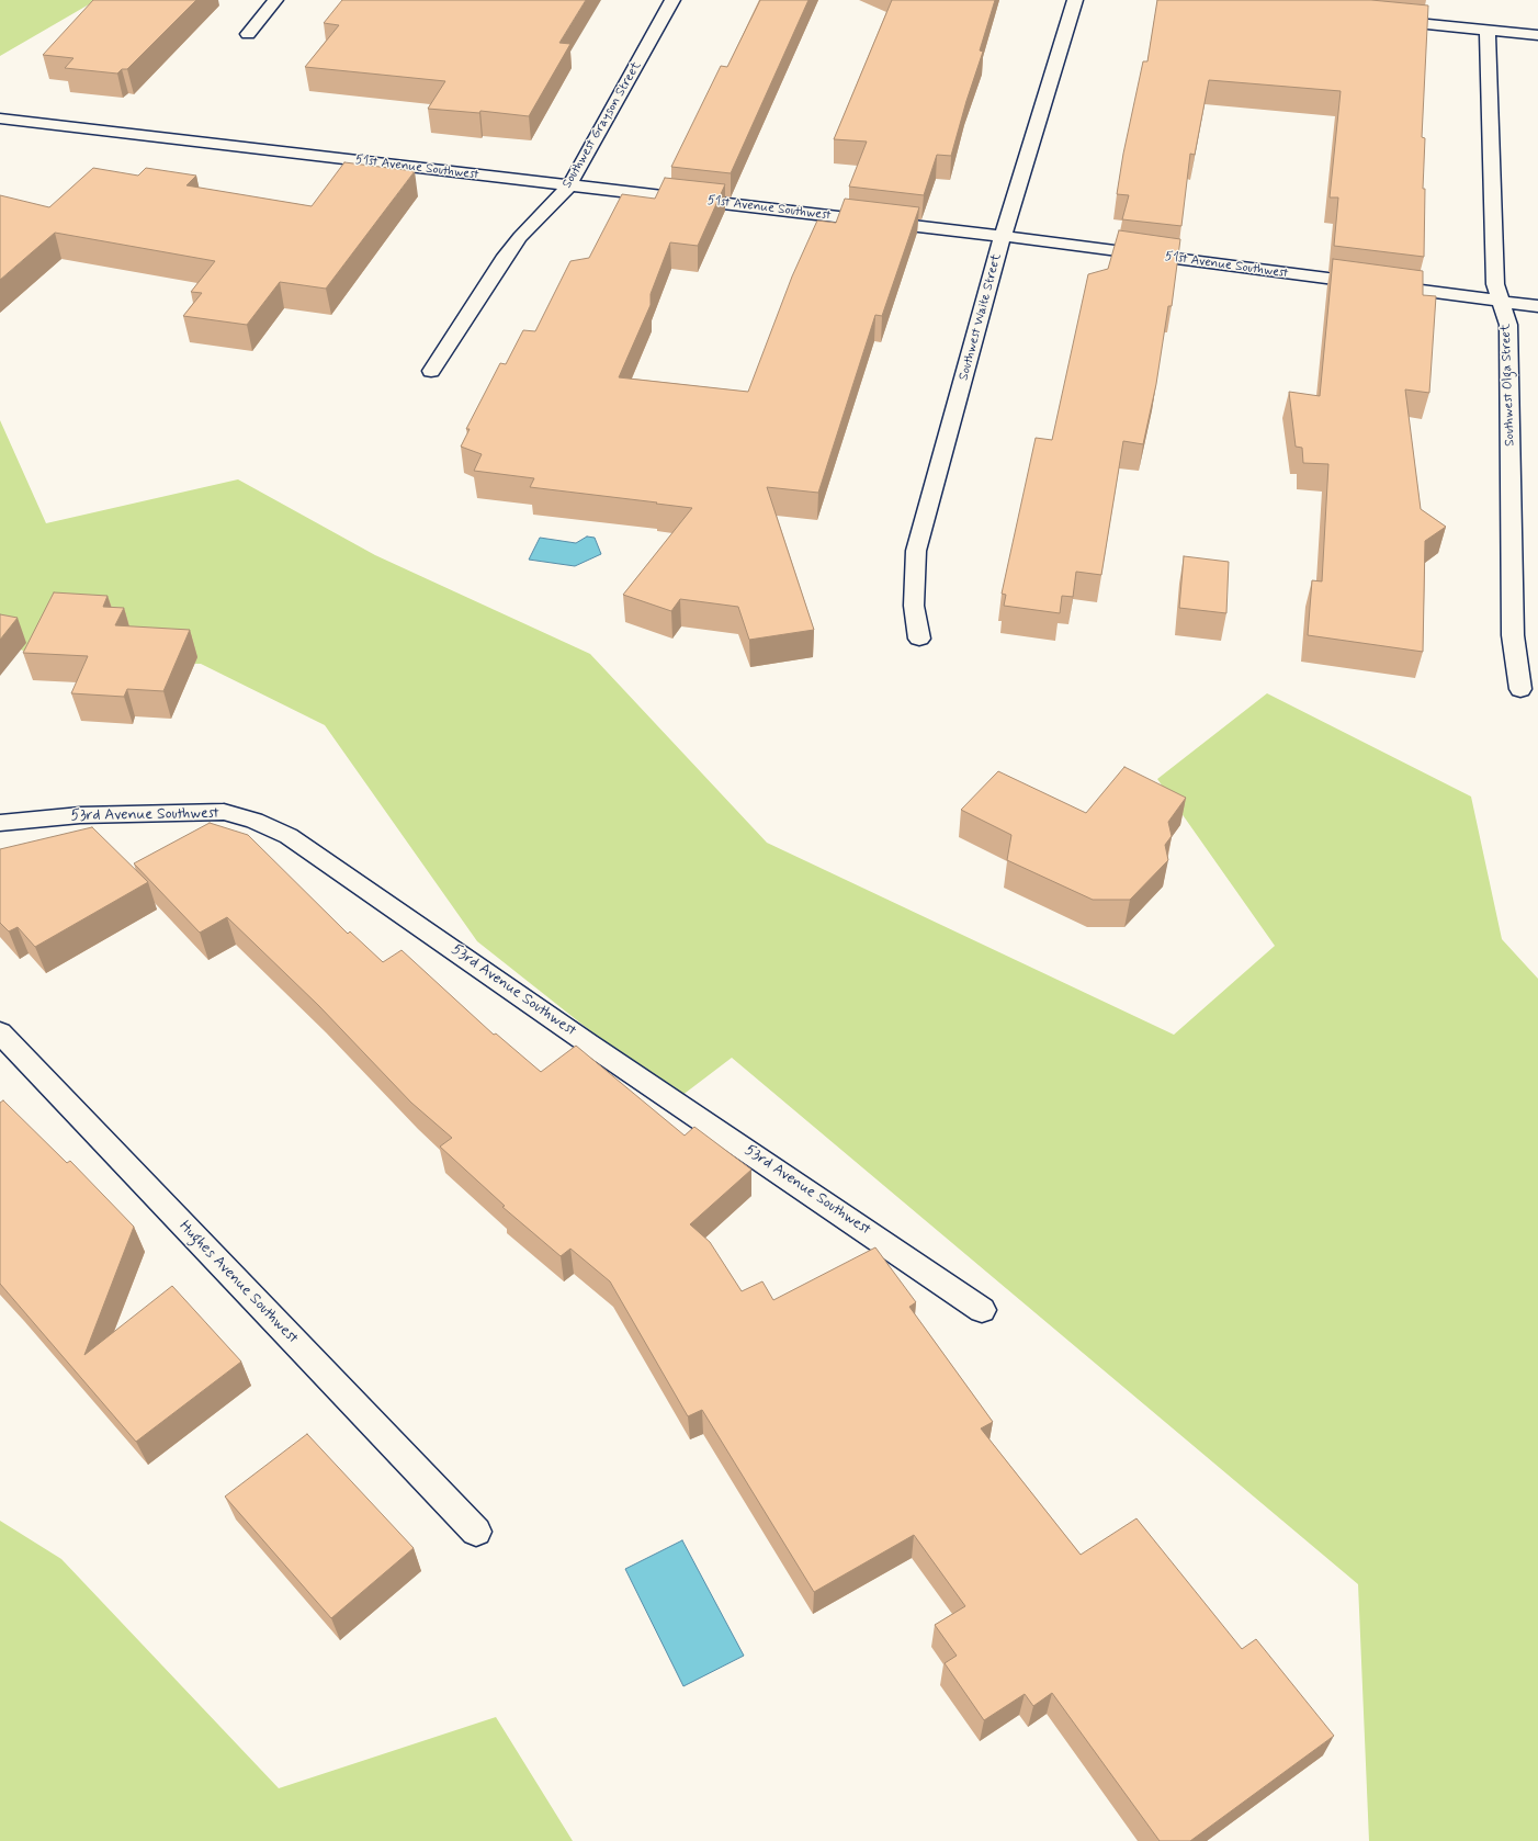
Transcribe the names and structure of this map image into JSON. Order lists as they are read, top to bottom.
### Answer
{
  "streets": {
    "street": [
      "Southwest Grayson Street",
      "51st Avenue Southwest",
      "Southwest Waite Street",
      "Southwest Olga Street",
      "53rd Avenue Southwest",
      "Hughes Avenue Southwest"
    ]
  },
  "crossings": [
    ["Southwest Grayson Street", "51st Avenue Southwest"],
    ["51st Avenue Southwest", "Southwest Waite Street"],
    ["51st Avenue Southwest", "Southwest Olga Street"]
  ]
}
